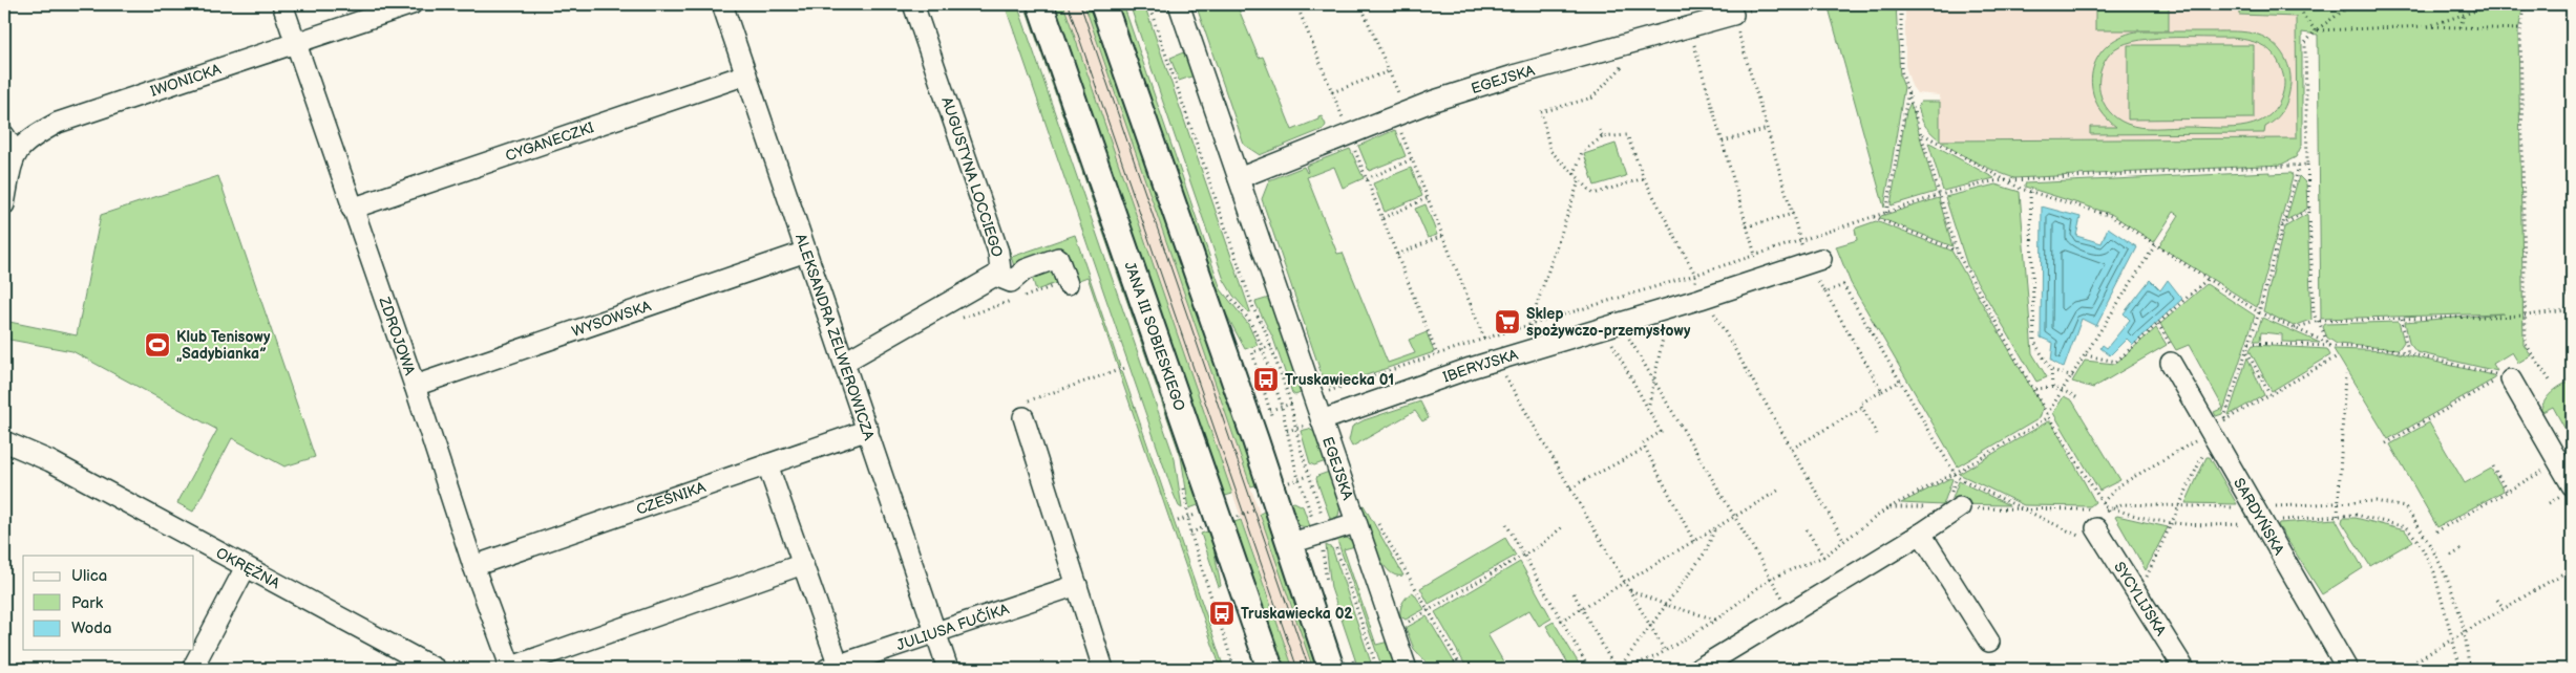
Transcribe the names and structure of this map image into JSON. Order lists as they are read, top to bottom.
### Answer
{
  "streets": {
    "main road": ["JANA III SOBIESKIEGO"],
    "street": [
      "EGEJSKA",
      "IWONICKA",
      "CYGANECZKI",
      "AUGUSTYNA LOCCIEGO",
      "WYSOWSKA",
      "ZDROJOWA",
      "ALEKSANDRA ZELWEROWICZA",
      "IBERYJSKA",
      "CZEŚNIKA",
      "SARDYŃSKA",
      "OKRĘŻNA",
      "SYCYLIJSKA",
      "JULIUSA FUČÍKA"
    ]
  },
  "crossings": [
    ["EGEJSKA", "IBERYJSKA"],
    ["IWONICKA", "ZDROJOWA"],
    ["CYGANECZKI", "ZDROJOWA"],
    ["CYGANECZKI", "ALEKSANDRA ZELWEROWICZA"],
    ["AUGUSTYNA LOCCIEGO", "ALEKSANDRA ZELWEROWICZA"],
    ["WYSOWSKA", "ZDROJOWA"],
    ["WYSOWSKA", "ALEKSANDRA ZELWEROWICZA"],
    ["ZDROJOWA", "CZEŚNIKA"],
    ["ALEKSANDRA ZELWEROWICZA", "CZEŚNIKA"],
    ["ALEKSANDRA ZELWEROWICZA", "JULIUSA FUČÍKA"]
  ],
  "places": {
    "supermarket": ["Sklep spożywczo-przemysłowy"],
    "sports": ["Klub Tenisowy „Sadybianka”"],
    "bus stop": ["Truskawiecka 01", "Truskawiecka 02"]
  },
  "legend": ["Ulica", "Park", "Woda"]
}
